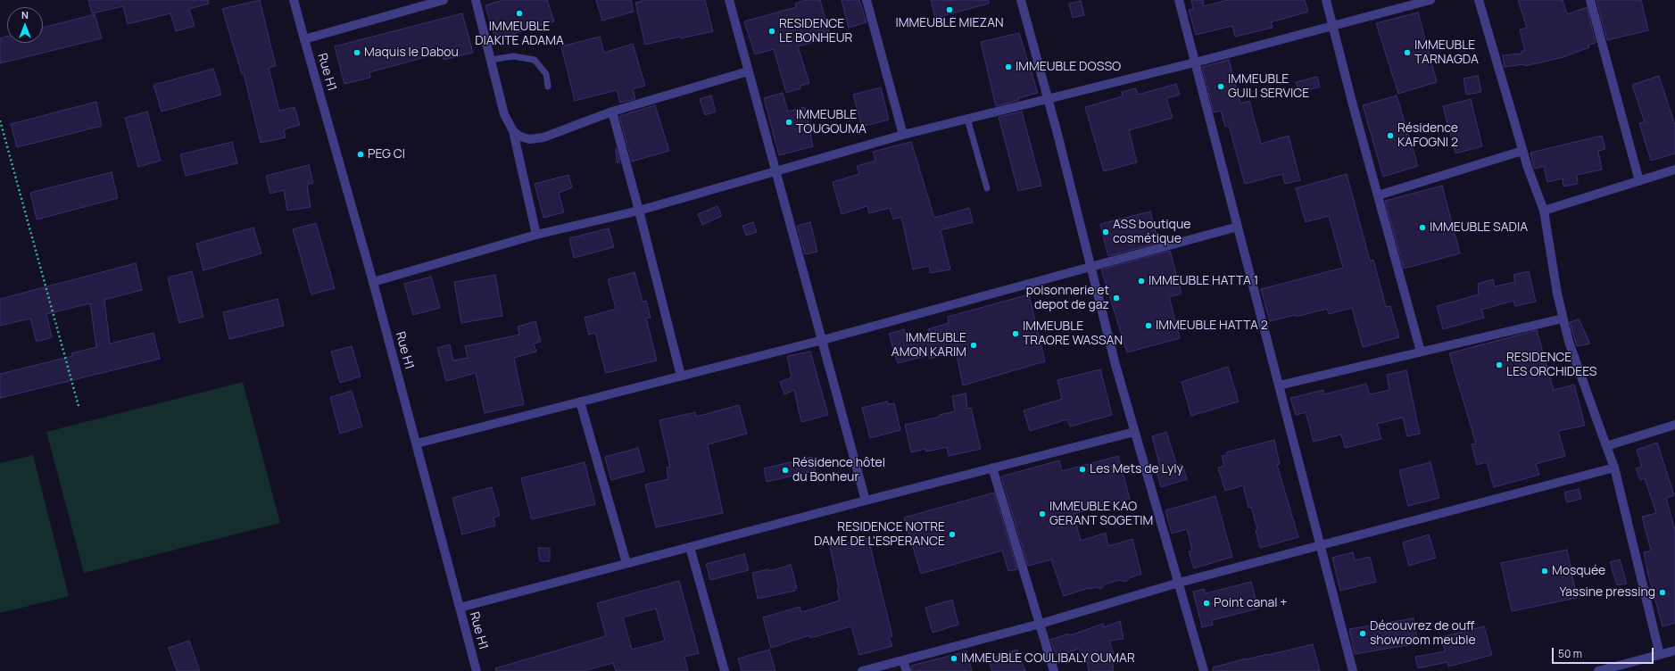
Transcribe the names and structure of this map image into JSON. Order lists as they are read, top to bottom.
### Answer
{
  "streets": {
    "street": ["Rue H1"]
  },
  "places": [
    "IMMEUBLE MIEZAN",
    "IMMEUBLE DIAKITE ADAMA",
    "RESIDENCE LE BONHEUR",
    "Maquis le Dabou",
    "IMMEUBLE TARNAGDA",
    "IMMEUBLE DOSSO",
    "IMMEUBLE GUILI SERVICE",
    "IMMEUBLE TOUGOUMA",
    "Résidence KAFOGNI 2",
    "PEG CI",
    "IMMEUBLE SADIA",
    "ASS boutique cosmétique",
    "IMMEUBLE HATTA 1",
    "poisonnerie et depot de gaz",
    "IMMEUBLE HATTA 2",
    "IMMEUBLE TRAORE WASSAN",
    "IMMEUBLE AMON KARIM",
    "RESIDENCE LES ORCHIDEES",
    "Les Mets de Lyly",
    "Résidence hôtel du Bonheur",
    "IMMEUBLE KAO GERANT SOGETIM",
    "RESIDENCE NOTRE DAME DE L'ESPERANCE",
    "Mosquée",
    "Yassine pressing",
    "Point canal +",
    "Découvrez de ouff showroom meuble",
    "IMMEUBLE COULIBALY OUMAR"
  ],
  "scale_bar": "50 m",
  "north": "top"
}
